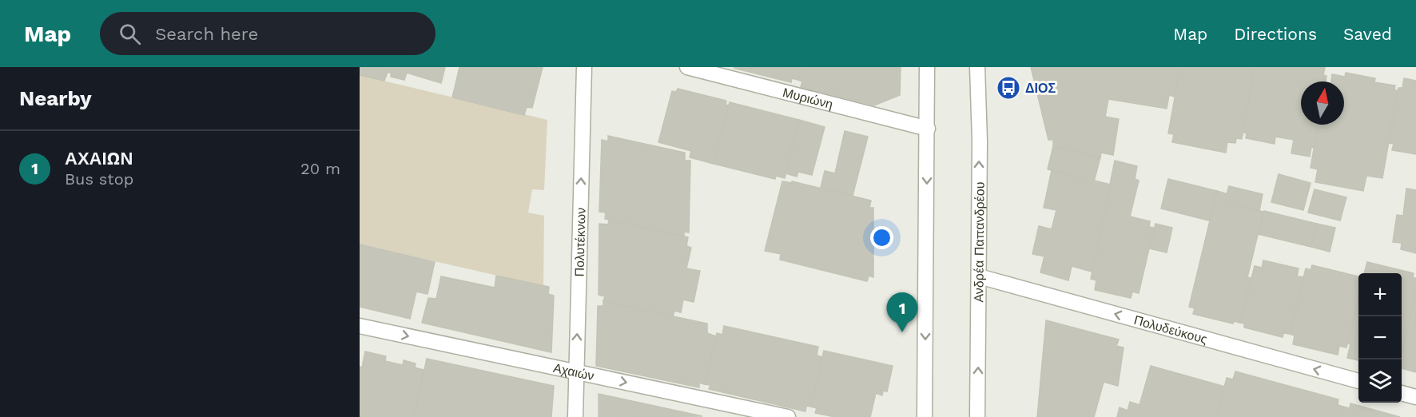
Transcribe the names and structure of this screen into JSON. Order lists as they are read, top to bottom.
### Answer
{
  "streets": {
    "street": [
      "Μυριώνη",
      "Πολυτέκνων",
      "Ανδρέα Παπανδρέου",
      "Πολυδεύκους",
      "Αχαιών"
    ]
  },
  "crossings": [
    ["Πολυτέκνων", "Αχαιών"],
    ["Ανδρέα Παπανδρέου", "Πολυδεύκους"]
  ],
  "one_way": ["Πολυτέκνων", "Πολυδεύκους", "Αχαιών"],
  "places": {
    "bus stop": ["ΔΙΟΣ"]
  },
  "north": "top",
  "page": {
    "header": "Map",
    "search": "Search here",
    "nav": ["Map", "Directions", "Saved"],
    "heading": "Nearby",
    "list": [
      {
        "mark": "1",
        "name": "ΑΧΑΙΩΝ",
        "note": "Bus stop",
        "value": "20 m"
      }
    ],
    "map_buttons": ["+", "−"],
    "pins": "1"
  }
}
